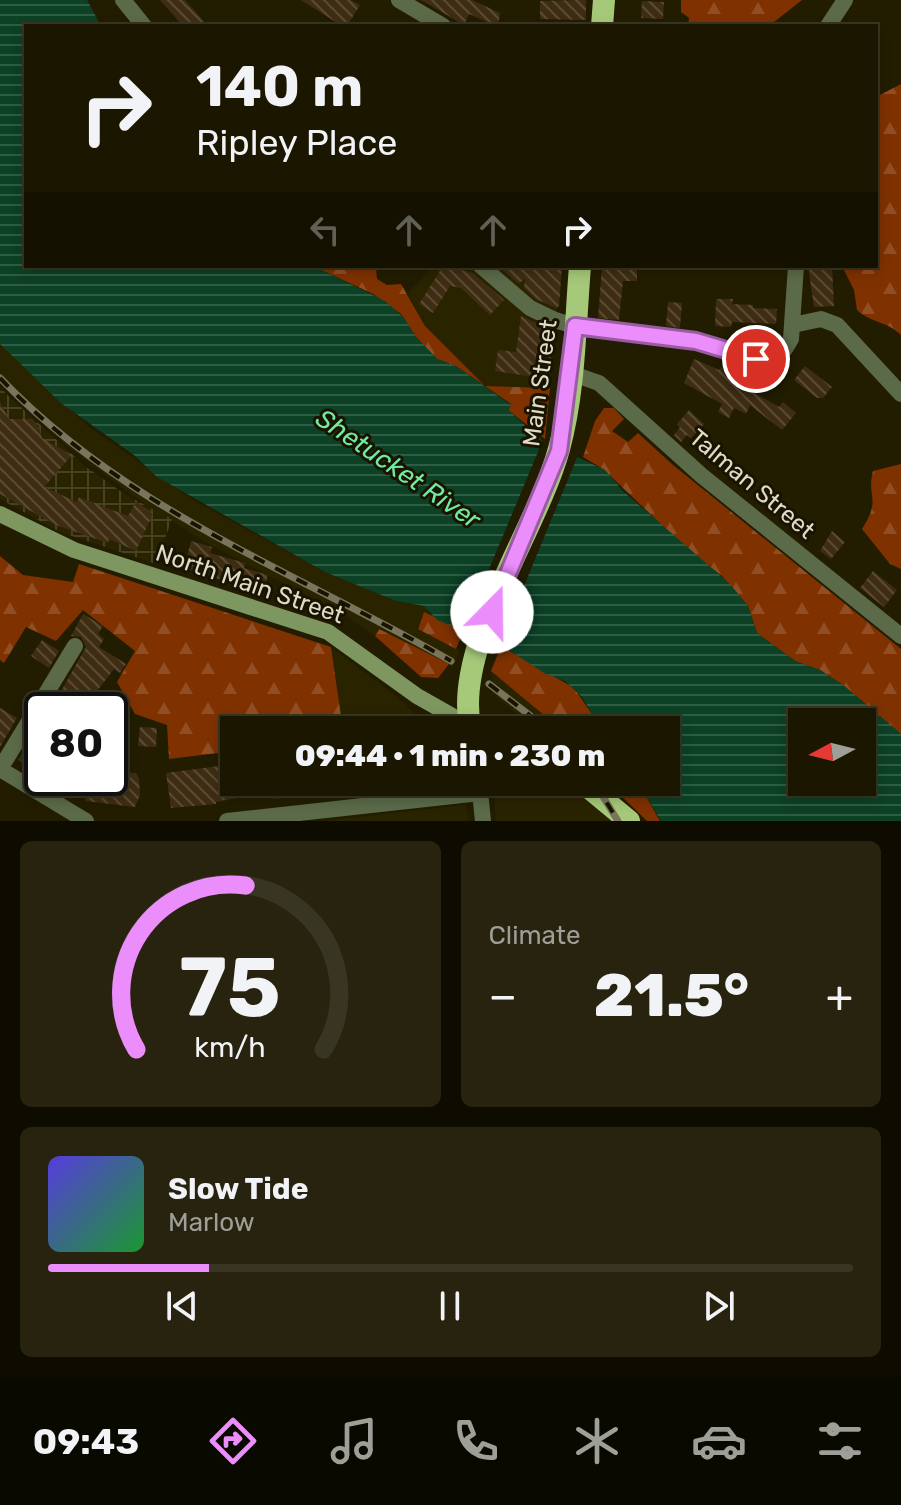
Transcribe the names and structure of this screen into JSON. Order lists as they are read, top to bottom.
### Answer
{
  "streets": {
    "highway": ["Main Street"],
    "main road": ["North Main Street"],
    "street": ["Talman Street"]
  },
  "crossings": [
    ["Main Street", "Talman Street"]
  ],
  "water": ["Shetucket River"],
  "north": "left",
  "page": {
    "turn": ["140 m", "Ripley Place"],
    "limit": "80",
    "trip": "09:44 · 1 min · 230 m",
    "tile": "Climate",
    "heat": ["−", "21.5°", "+"],
    "song": ["Slow Tide", "Marlow"],
    "tabs": "09:43",
    "gauge": ["75", "km/h"]
  }
}
